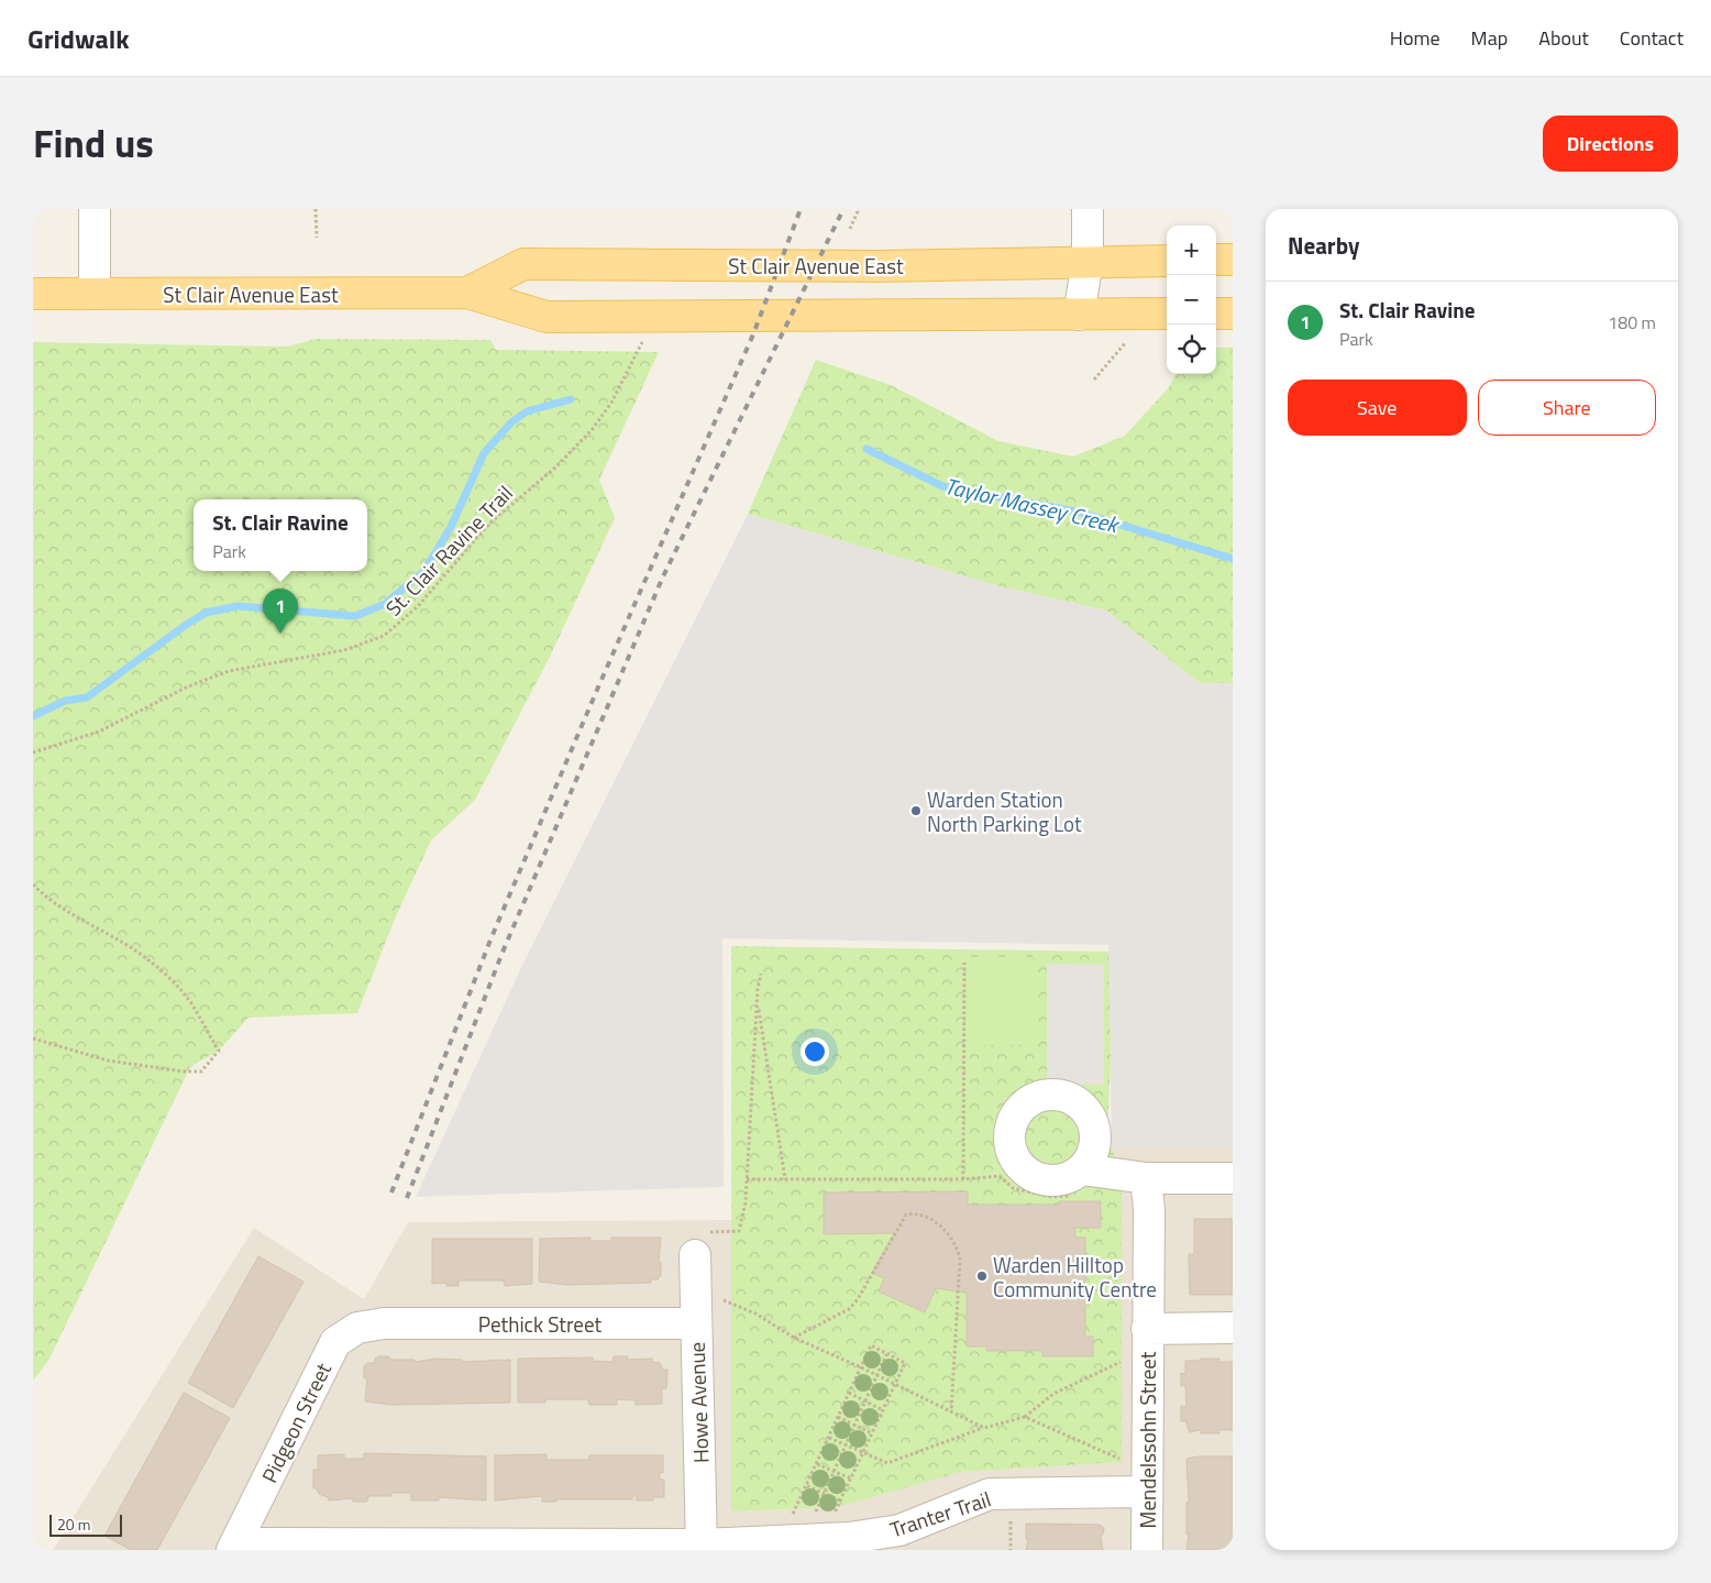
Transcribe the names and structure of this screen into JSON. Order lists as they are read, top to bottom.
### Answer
{
  "streets": {
    "main road": ["St Clair Avenue East"],
    "street": [
      "Pethick Street",
      "Howe Avenue",
      "Pidgeon Street",
      "Mendelssohn Street",
      "Tranter Trail"
    ],
    "path": ["St. Clair Ravine Trail"]
  },
  "crossings": [
    ["St Clair Avenue East", "St. Clair Ravine Trail"],
    ["Pethick Street", "Howe Avenue"],
    ["Pethick Street", "Pidgeon Street"],
    ["Howe Avenue", "Tranter Trail"],
    ["Pidgeon Street", "Tranter Trail"],
    ["Mendelssohn Street", "Tranter Trail"]
  ],
  "water": ["Taylor Massey Creek"],
  "places": ["Warden Station North Parking Lot", "Warden Hilltop Community Centre"],
  "scale_bar": "20 m",
  "page": {
    "header": "Gridwalk",
    "nav": [
      "Home",
      "Map",
      "About",
      "Contact"
    ],
    "title": "Find us",
    "buttons": [
      "Directions",
      ["Save", "Share"]
    ],
    "heading": "Nearby",
    "map_buttons": ["+", "−"],
    "list": [
      {
        "mark": "1",
        "name": "St. Clair Ravine",
        "note": "Park",
        "value": "180 m"
      }
    ],
    "popup": ["St. Clair Ravine", "Park"],
    "pins": "1",
    "scale": "20 m"
  }
}
